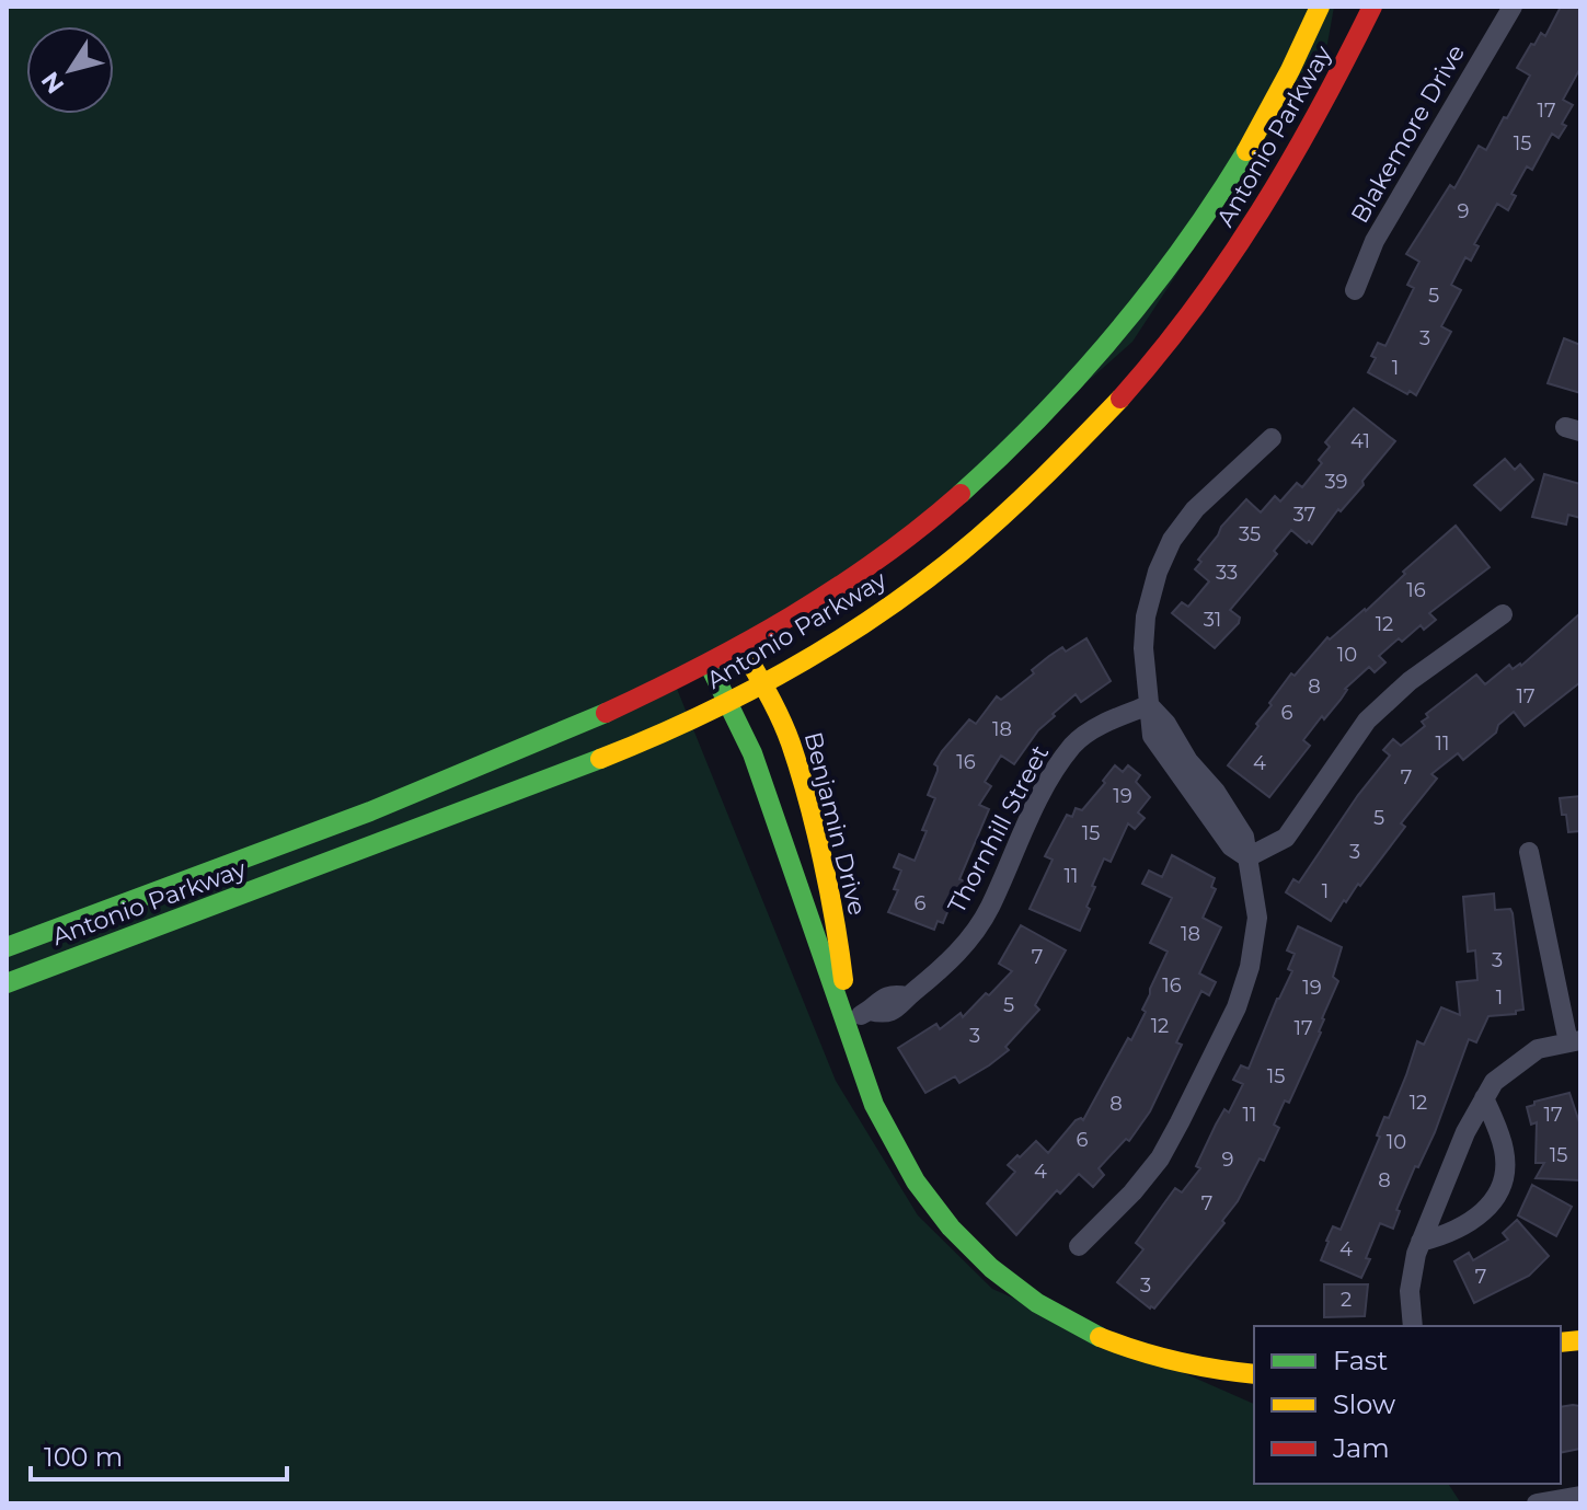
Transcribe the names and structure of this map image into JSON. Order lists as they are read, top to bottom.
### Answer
{
  "streets": {
    "main road": ["Antonio Parkway", "Benjamin Drive"],
    "street": ["Blakemore Drive", "Thornhill Street"]
  },
  "crossings": [
    ["Antonio Parkway", "Benjamin Drive"],
    ["Benjamin Drive", "Thornhill Street"]
  ],
  "house_numbers": [
    "17",
    "15",
    "9",
    "5",
    "3",
    "1",
    "41",
    "39",
    "37",
    "35",
    "33",
    "16",
    "31",
    "12",
    "10",
    "8",
    "17",
    "6",
    "18",
    "11",
    "16",
    "4",
    "7",
    "19",
    "5",
    "15",
    "3",
    "11",
    "1",
    "6",
    "18",
    "7",
    "3",
    "16",
    "19",
    "1",
    "5",
    "12",
    "17",
    "3",
    "15",
    "12",
    "8",
    "11",
    "17",
    "6",
    "10",
    "15",
    "9",
    "4",
    "8",
    "7",
    "4",
    "7",
    "3",
    "2"
  ],
  "legend": ["Fast", "Slow", "Jam"],
  "scale_bar": "100 m",
  "north": "bottom left"
}
